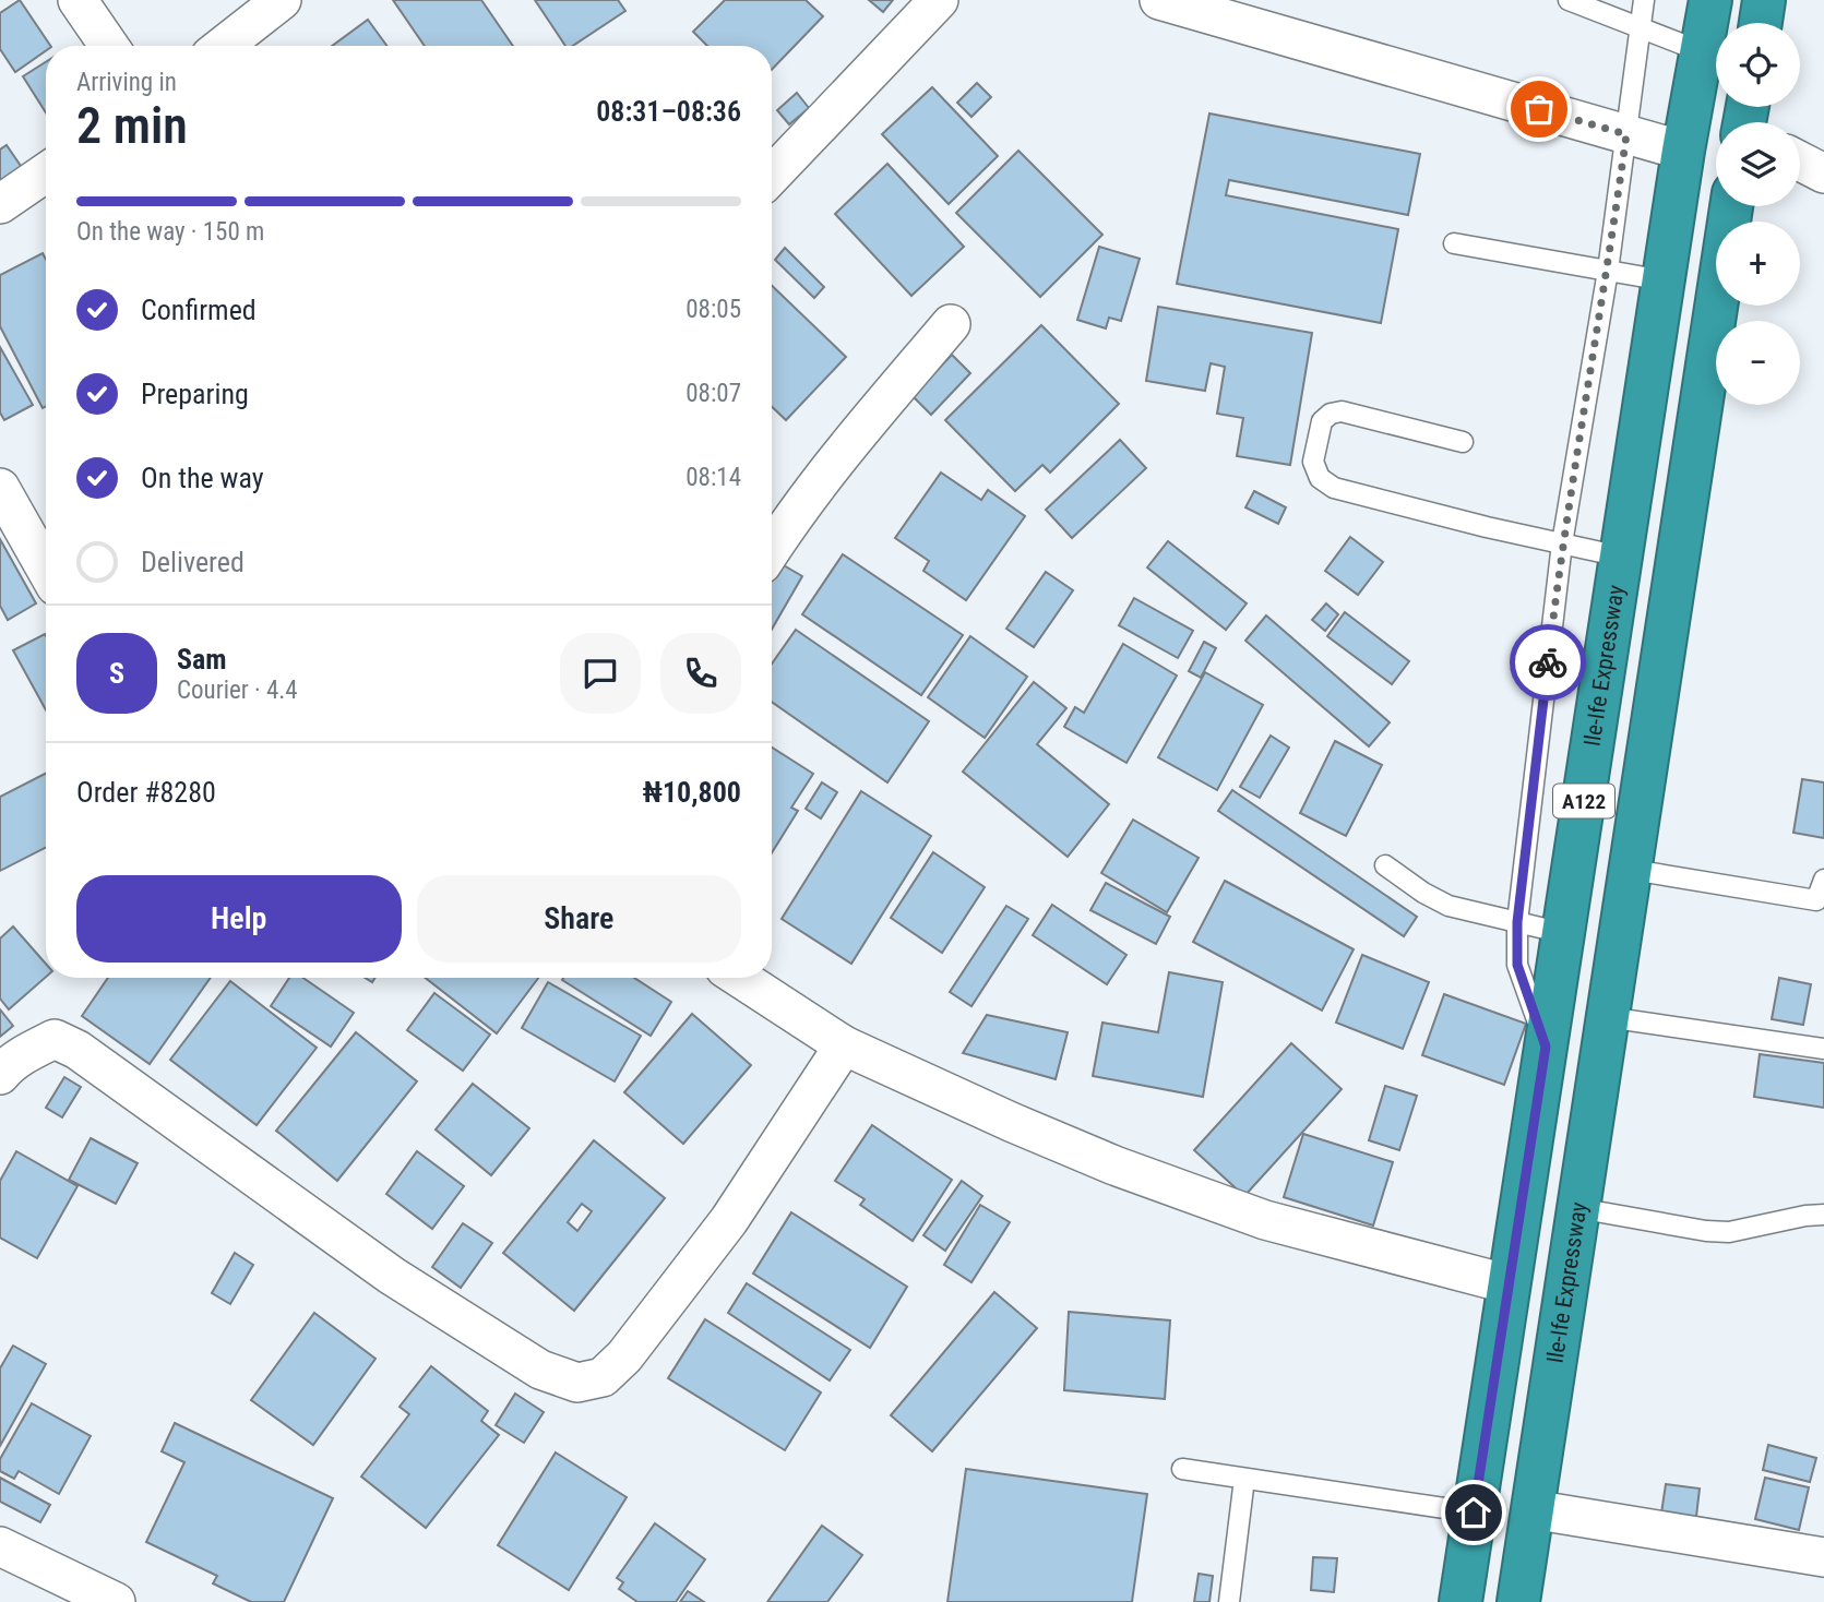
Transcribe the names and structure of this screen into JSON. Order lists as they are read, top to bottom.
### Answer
{
  "streets": {
    "highway": ["Ile-Ife Expressway", "A122"]
  },
  "page": {
    "map_buttons": ["+", "−"],
    "heading": ["2 min", "Arriving in", "08:31–08:36"],
    "panel": [
      "Sam",
      "Courier · 4.4",
      "Order #8280",
      "₦10,800"
    ],
    "bar": "On the way · 150 m",
    "list": [
      ["Confirmed", "08:05"],
      ["Preparing", "08:07"],
      ["On the way", "08:14"],
      "Delivered"
    ],
    "round": "S",
    "buttons": ["Help", "Share"]
  }
}
